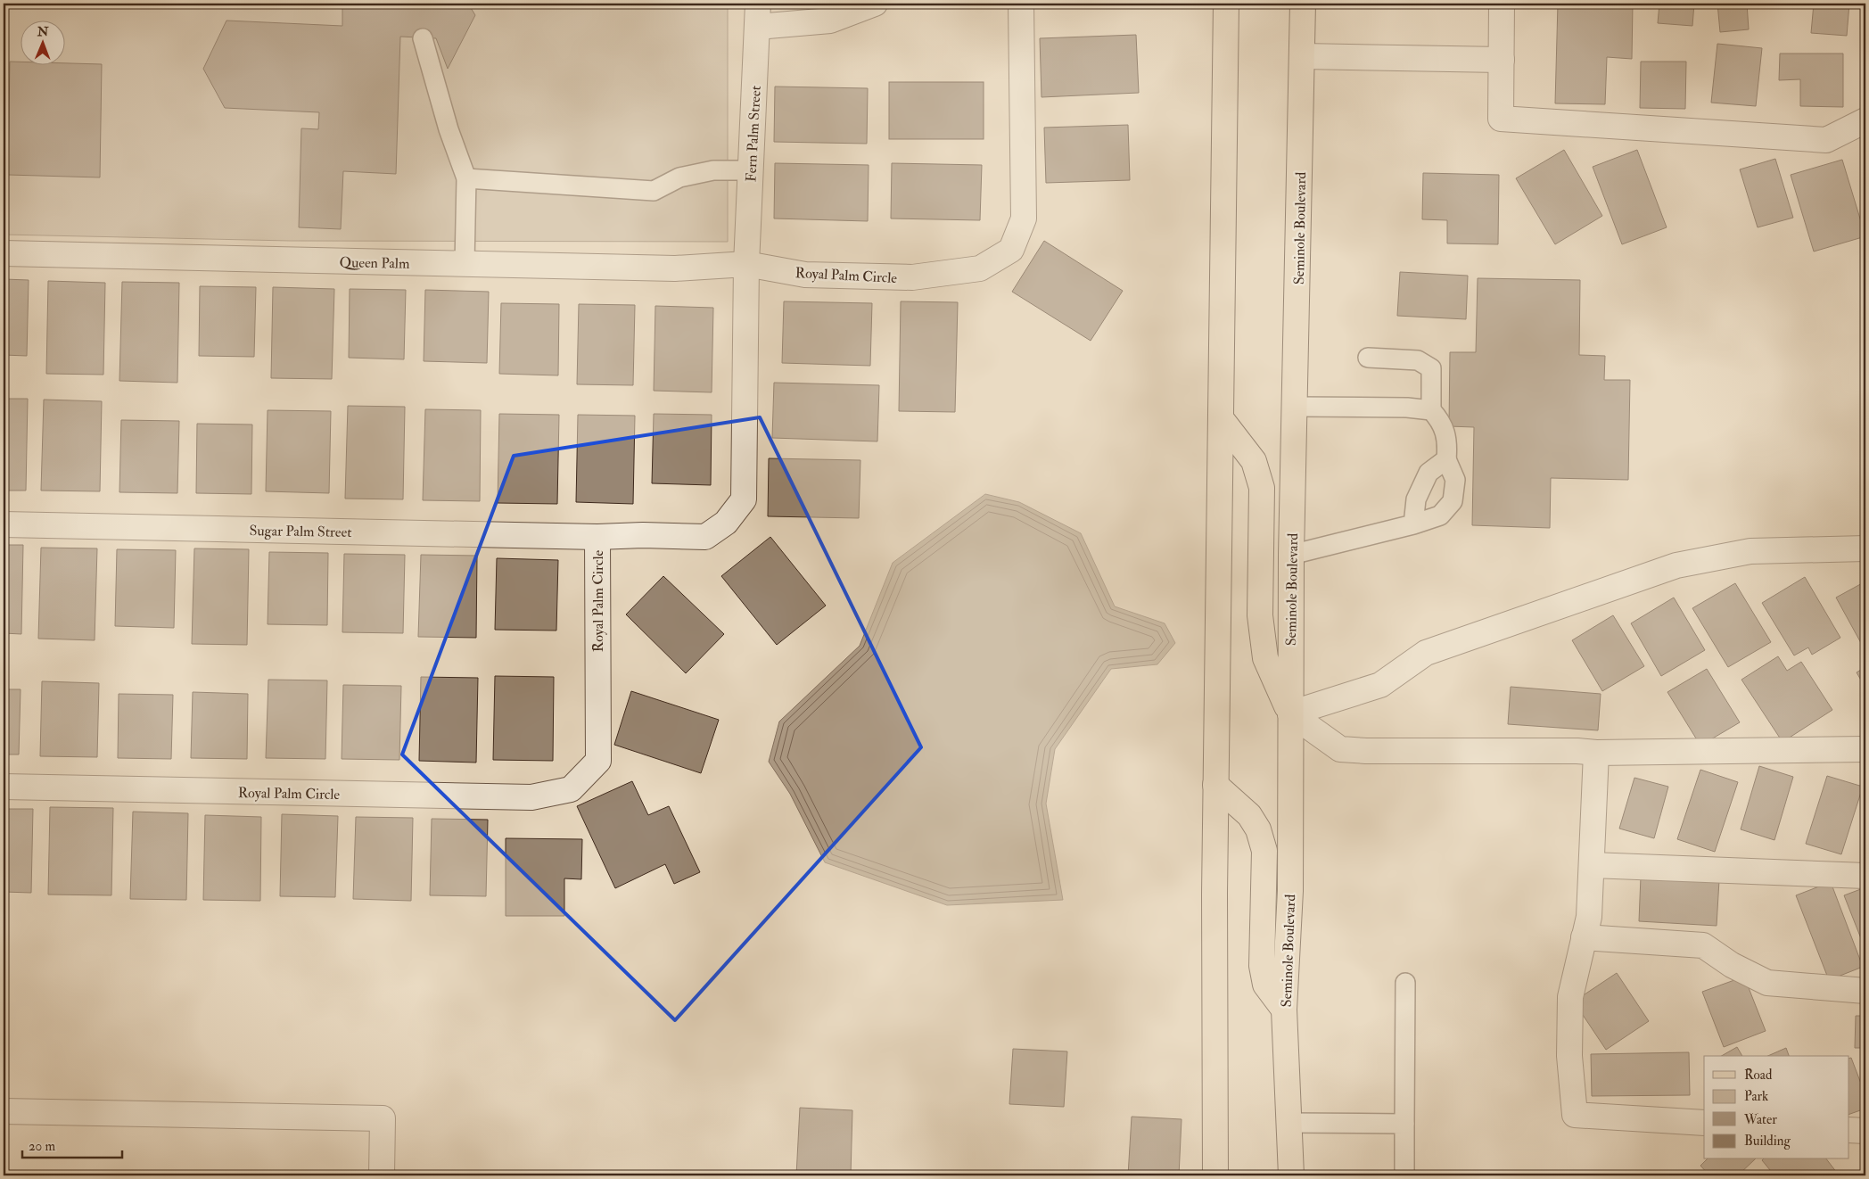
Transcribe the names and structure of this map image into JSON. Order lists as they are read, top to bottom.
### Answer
{
  "streets": {
    "main road": ["Seminole Boulevard"],
    "street": [
      "Fern Palm Street",
      "Queen Palm",
      "Royal Palm Circle",
      "Sugar Palm Street"
    ]
  },
  "crossings": [
    ["Fern Palm Street", "Queen Palm"],
    ["Fern Palm Street", "Royal Palm Circle"],
    ["Queen Palm", "Royal Palm Circle"],
    ["Royal Palm Circle", "Sugar Palm Street"]
  ],
  "legend": [
    "Road",
    "Park",
    "Water",
    "Building"
  ],
  "scale_bar": "20 m",
  "north": "top"
}
